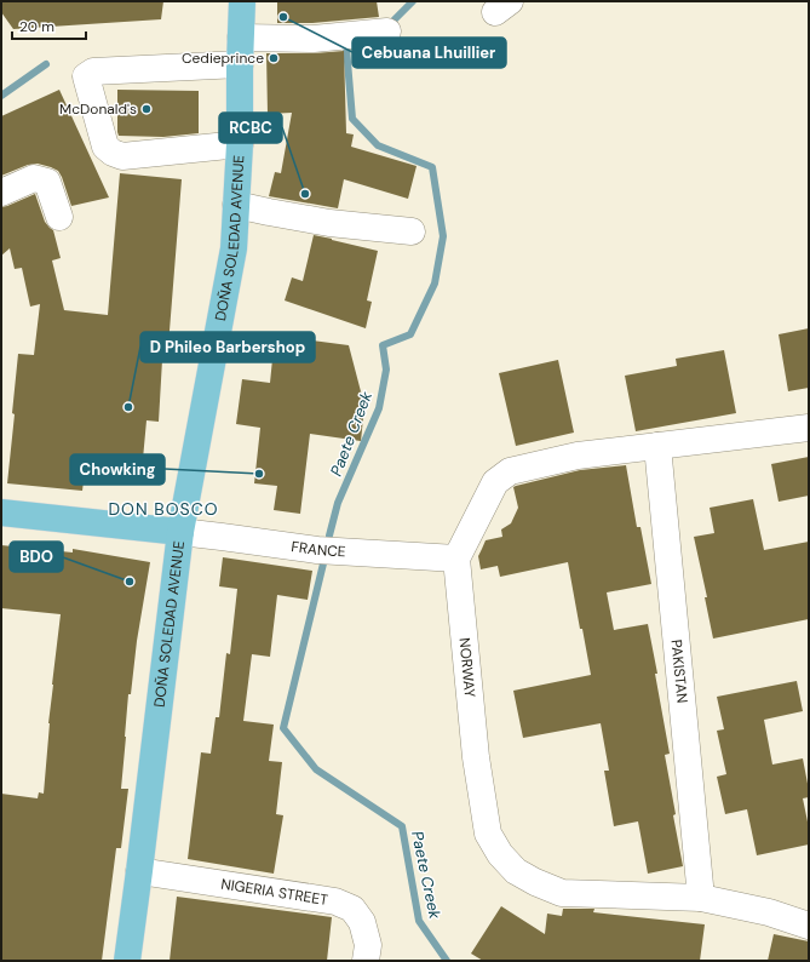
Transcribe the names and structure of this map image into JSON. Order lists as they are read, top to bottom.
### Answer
{
  "streets": {
    "main road": ["DOÑA SOLEDAD AVENUE"],
    "street": [
      "FRANCE",
      "NORWAY",
      "PAKISTAN",
      "NIGERIA STREET"
    ]
  },
  "crossings": [
    ["DOÑA SOLEDAD AVENUE", "FRANCE"],
    ["DOÑA SOLEDAD AVENUE", "NIGERIA STREET"],
    ["FRANCE", "NORWAY"],
    ["NORWAY", "PAKISTAN"]
  ],
  "districts": ["DON BOSCO"],
  "water": ["Paete Creek"],
  "places": [
    "Cebuana Lhuillier",
    "Cedieprince",
    "McDonald's",
    "RCBC",
    "D Phileo Barbershop",
    "Chowking",
    "BDO"
  ],
  "scale_bar": "20 m"
}
